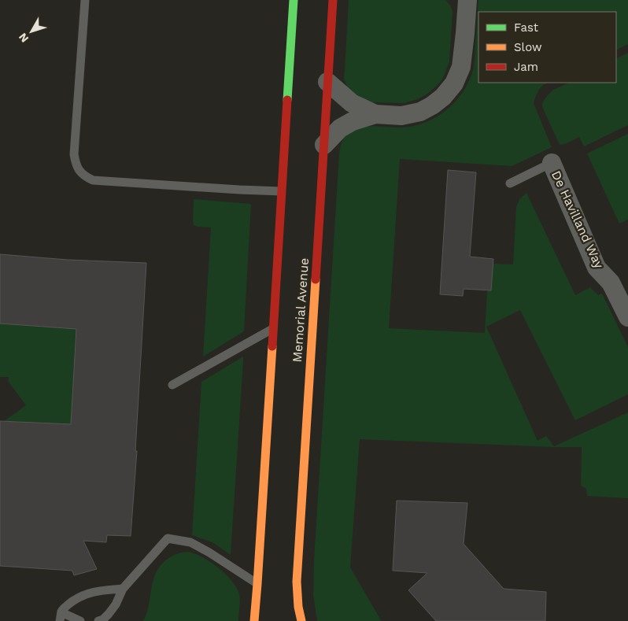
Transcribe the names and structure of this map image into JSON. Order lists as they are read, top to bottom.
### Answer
{
  "streets": {
    "main road": ["Memorial Avenue"],
    "street": ["De Havilland Way"]
  },
  "legend": ["Fast", "Slow", "Jam"],
  "north": "bottom left"
}
